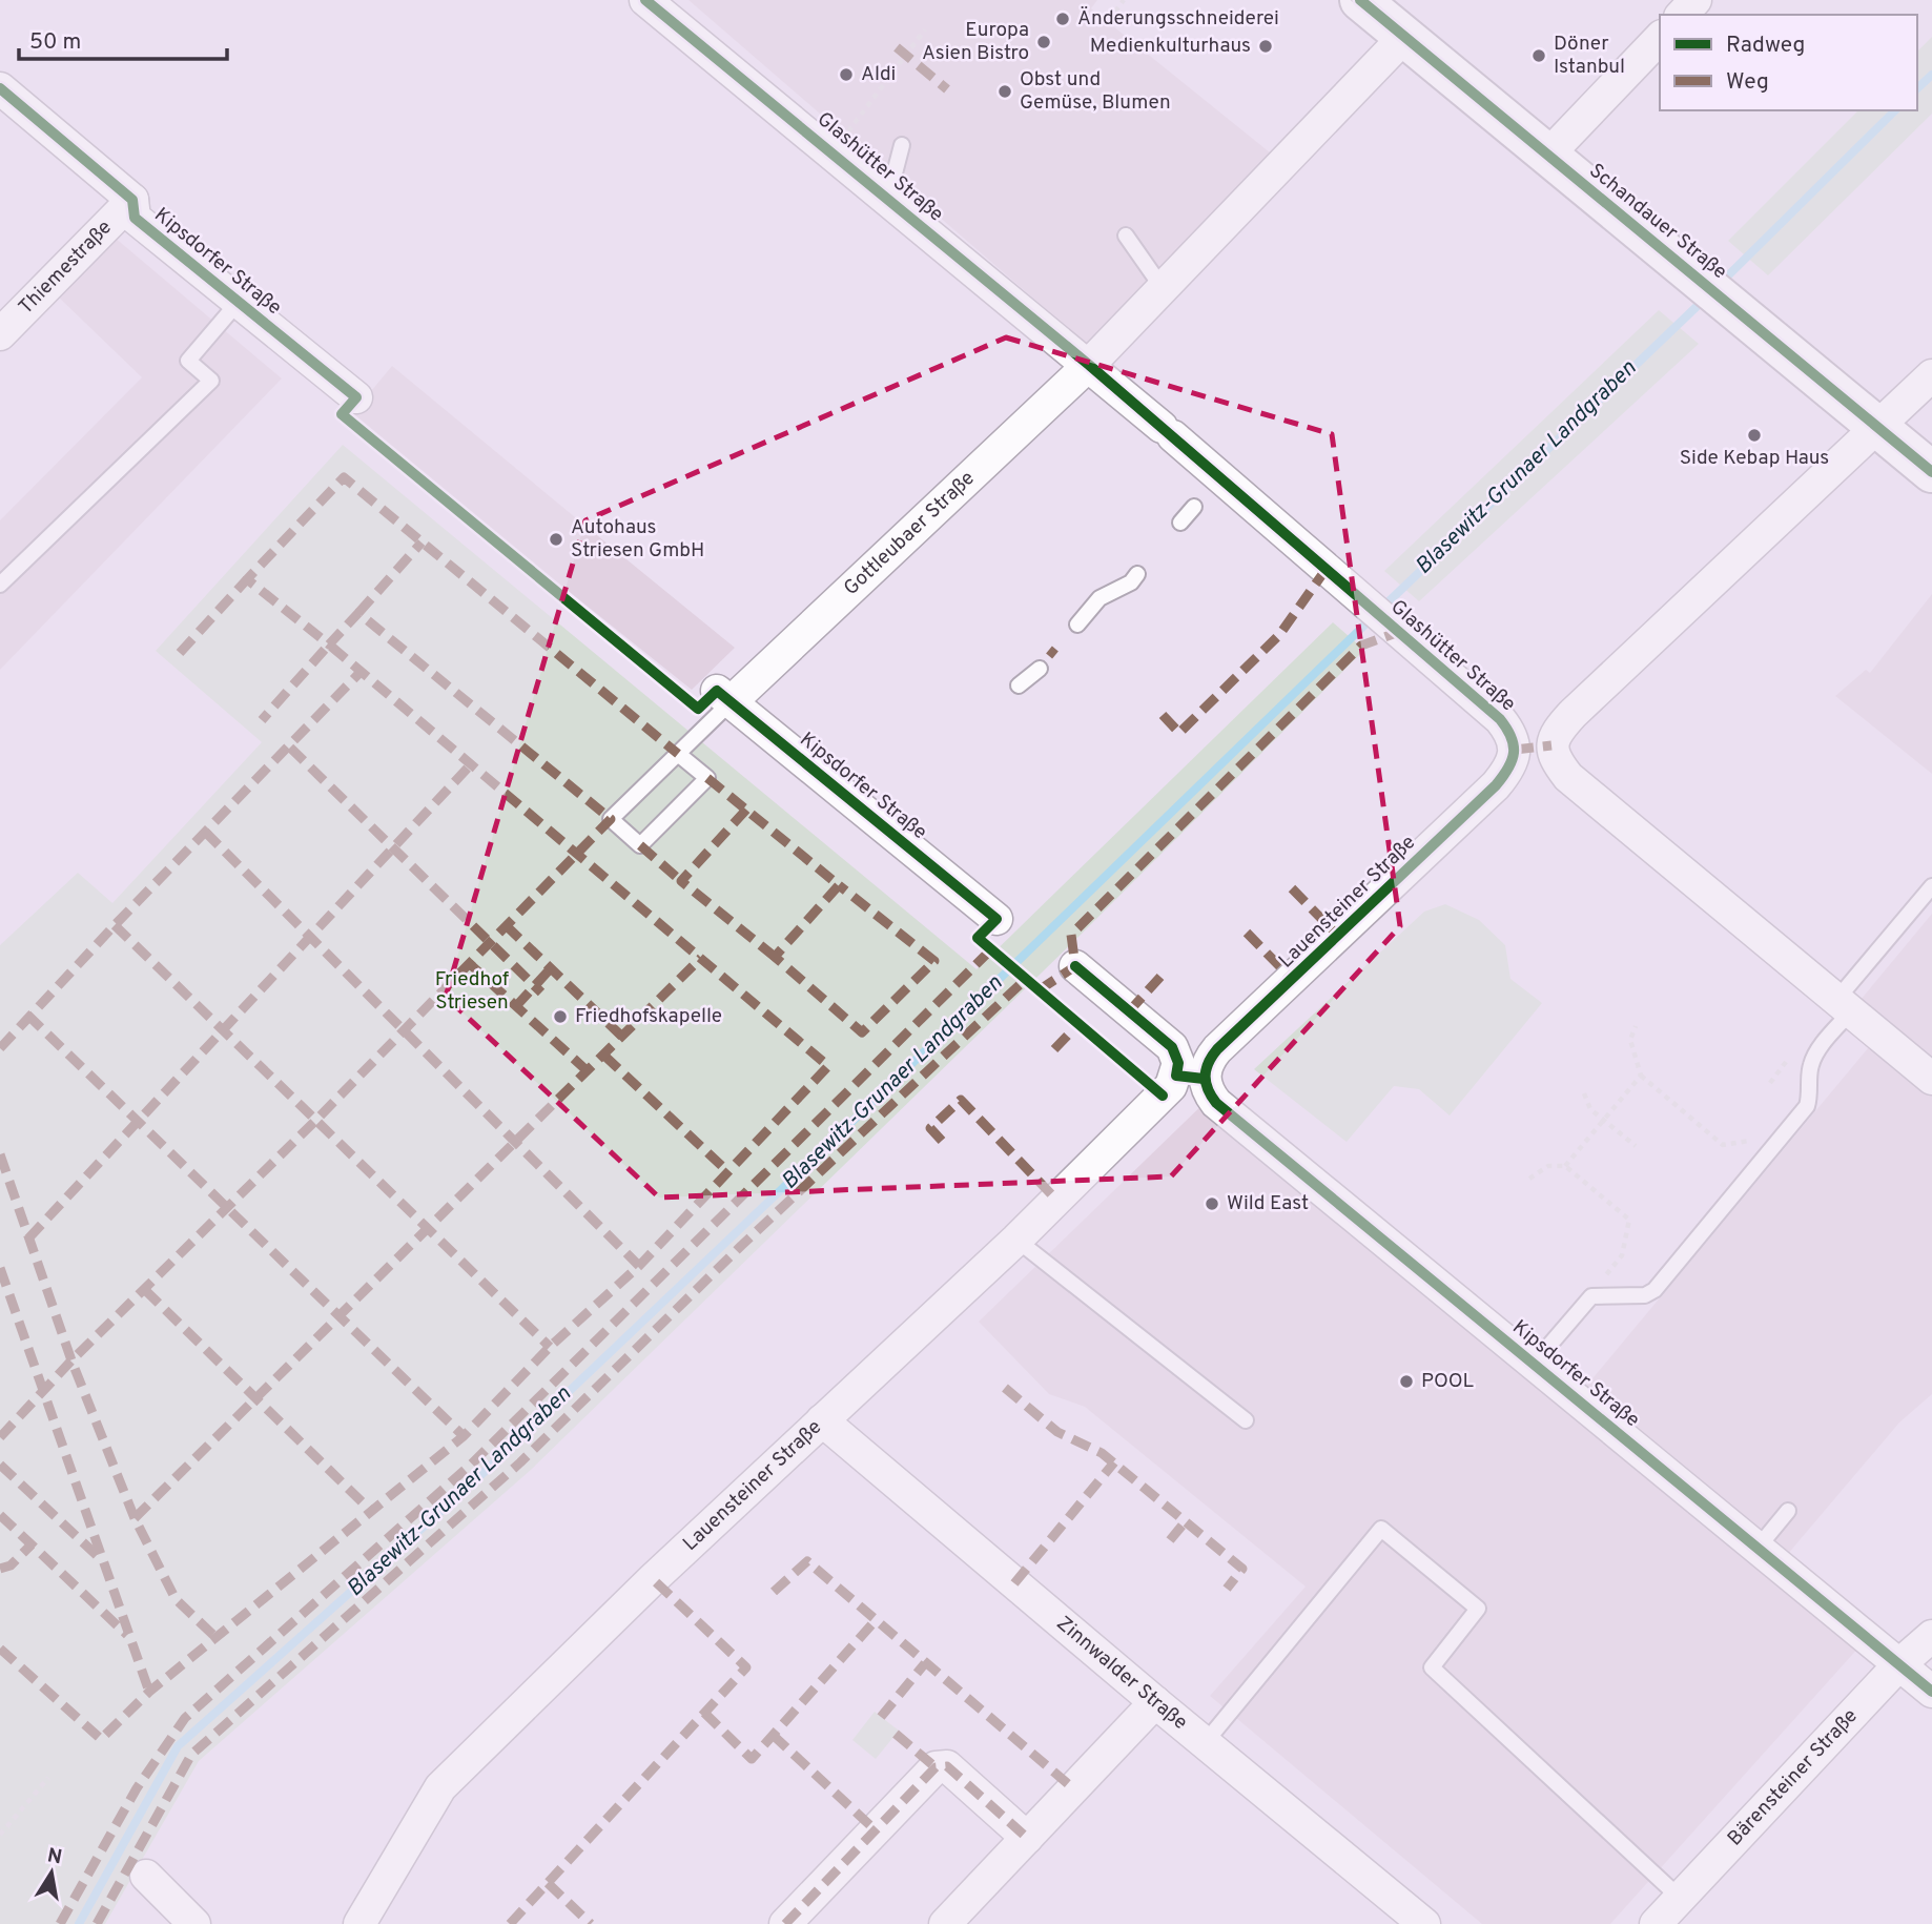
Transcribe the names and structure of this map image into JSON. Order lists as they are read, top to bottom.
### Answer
{
  "streets": {
    "main road": ["Schandauer Straße"],
    "street": [
      "Glashütter Straße",
      "Kipsdorfer Straße",
      "Thiemestraße",
      "Gottleubaer Straße",
      "Lauensteiner Straße",
      "Zinnwalder Straße",
      "Bärensteiner Straße"
    ]
  },
  "crossings": [
    ["Glashütter Straße", "Gottleubaer Straße"],
    ["Glashütter Straße", "Lauensteiner Straße"],
    ["Schandauer Straße", "Gottleubaer Straße"],
    ["Kipsdorfer Straße", "Thiemestraße"],
    ["Kipsdorfer Straße", "Gottleubaer Straße"],
    ["Kipsdorfer Straße", "Lauensteiner Straße"],
    ["Kipsdorfer Straße", "Bärensteiner Straße"],
    ["Lauensteiner Straße", "Zinnwalder Straße"]
  ],
  "water": ["Blasewitz‐Grunaer Landgraben"],
  "parks": ["Friedhof Striesen"],
  "places": [
    "Änderungsschneiderei",
    "Europa Asien Bistro",
    "Medienkulturhaus",
    "Döner Istanbul",
    "Aldi",
    "Obst und Gemüse, Blumen",
    "Side Kebap Haus",
    "Autohaus Striesen GmbH",
    "Friedhofskapelle",
    "Wild East",
    "POOL"
  ],
  "legend": ["Radweg", "Weg"],
  "scale_bar": "50 m",
  "north": "top"
}
